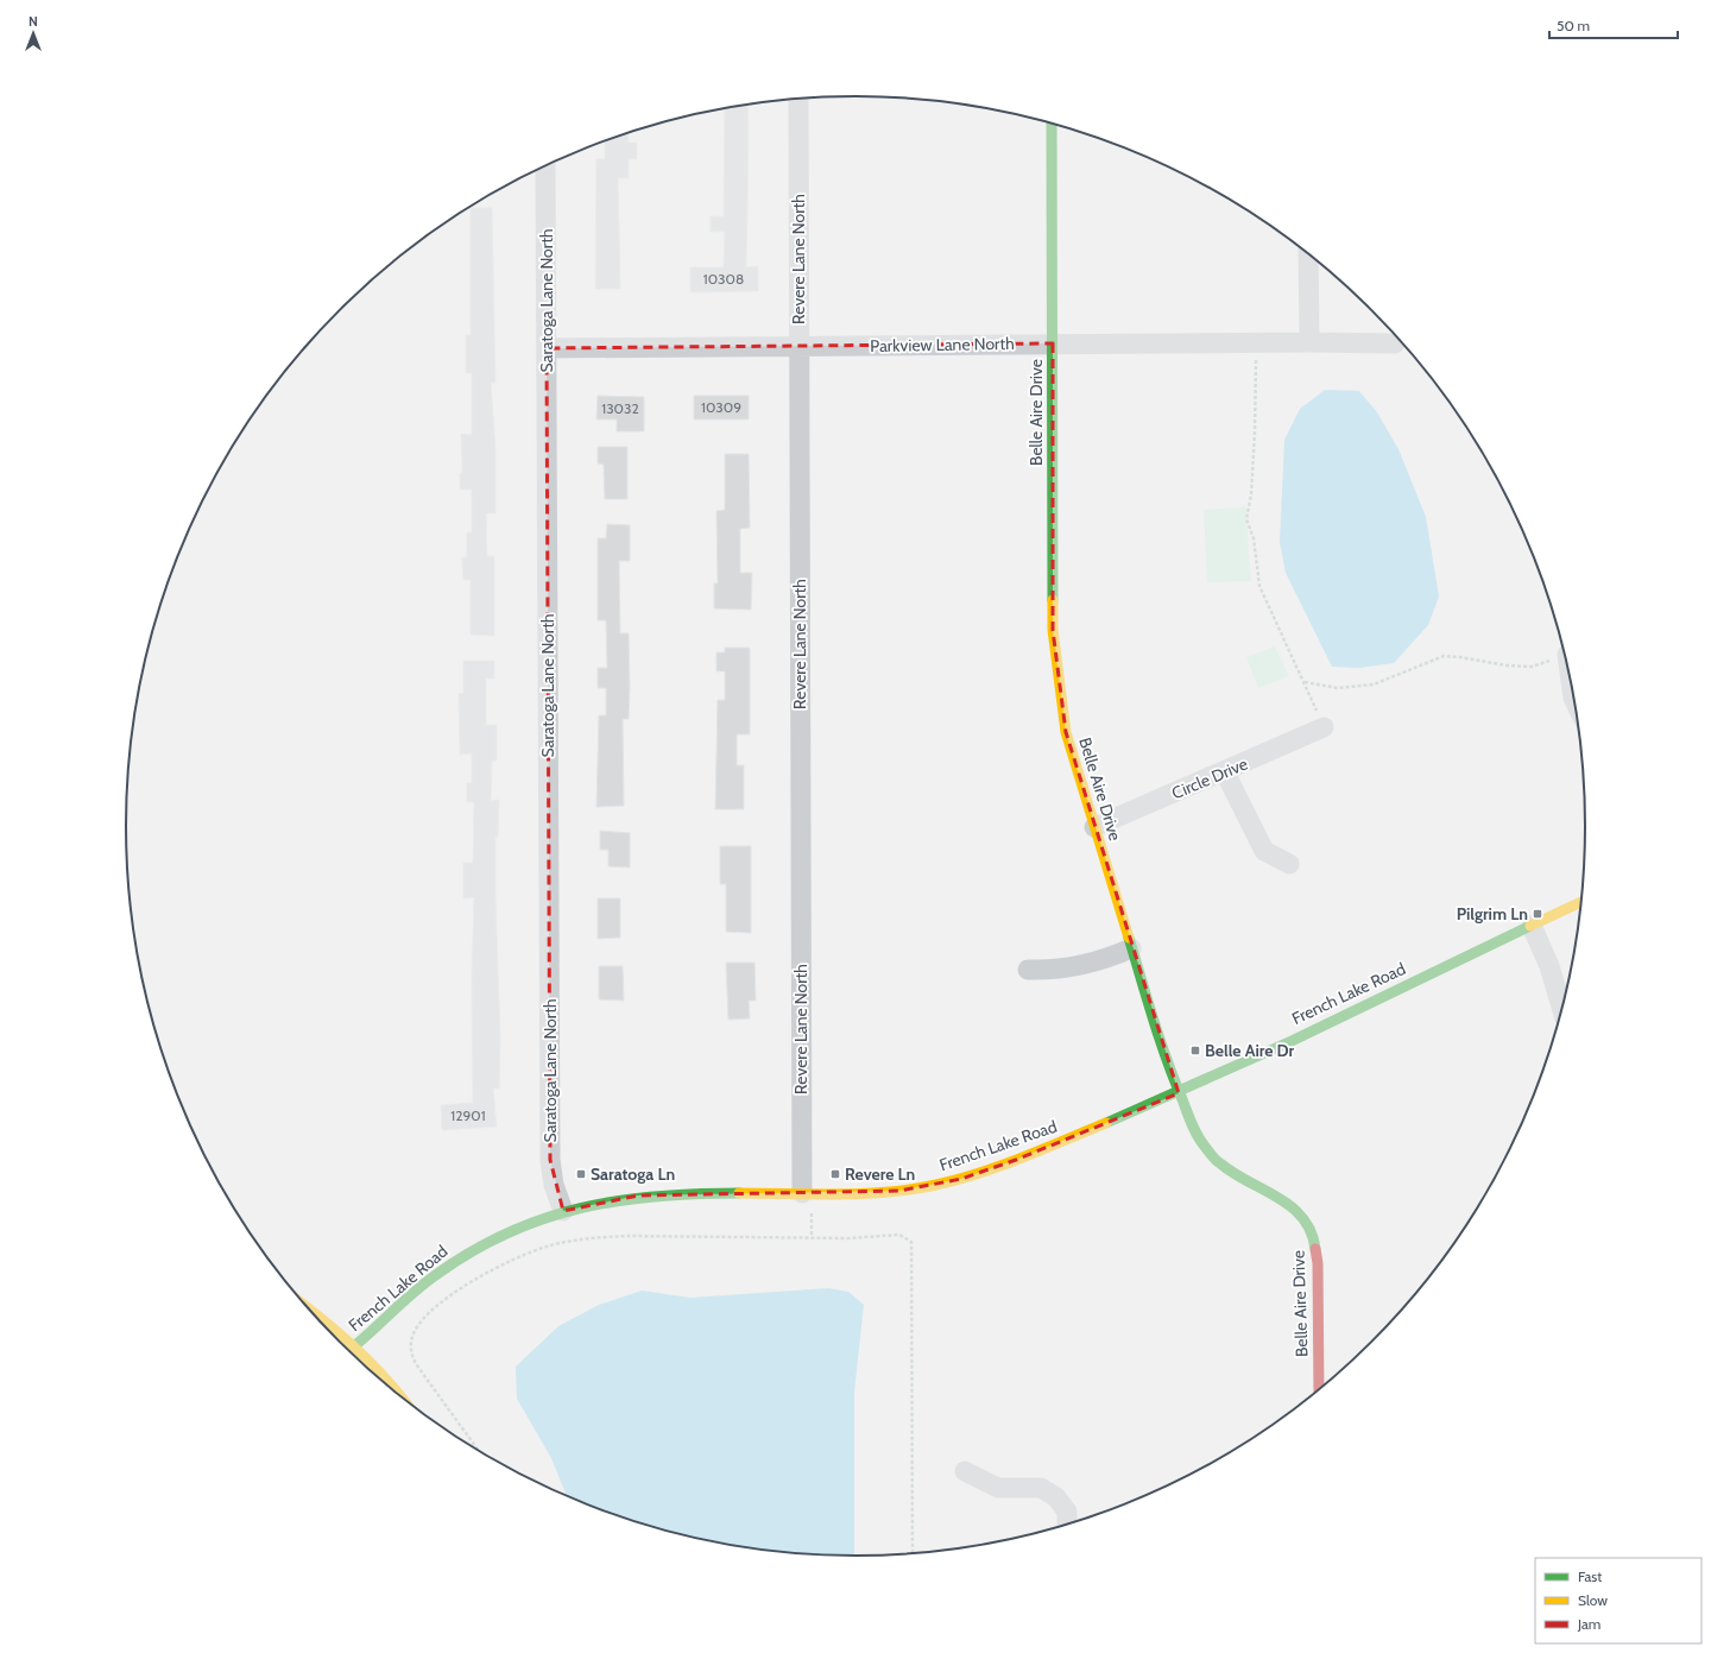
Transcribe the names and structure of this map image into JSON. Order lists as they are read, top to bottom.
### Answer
{
  "streets": {
    "street": [
      "Revere Lane North",
      "Saratoga Lane North",
      "Parkview Lane North",
      "Belle Aire Drive",
      "Circle Drive",
      "French Lake Road"
    ]
  },
  "crossings": [
    ["Revere Lane North", "Parkview Lane North"],
    ["Revere Lane North", "French Lake Road"],
    ["Saratoga Lane North", "Parkview Lane North"],
    ["Saratoga Lane North", "French Lake Road"],
    ["Parkview Lane North", "Belle Aire Drive"],
    ["Belle Aire Drive", "Circle Drive"],
    ["Belle Aire Drive", "French Lake Road"]
  ],
  "places": {
    "transit": [
      "Pilgrim Ln",
      "Belle Aire Dr",
      "Saratoga Ln",
      "Revere Ln"
    ]
  },
  "house_numbers": [
    "10308",
    "10309",
    "13032",
    "12901"
  ],
  "legend": ["Fast", "Slow", "Jam"],
  "scale_bar": "50 m",
  "north": "top"
}
